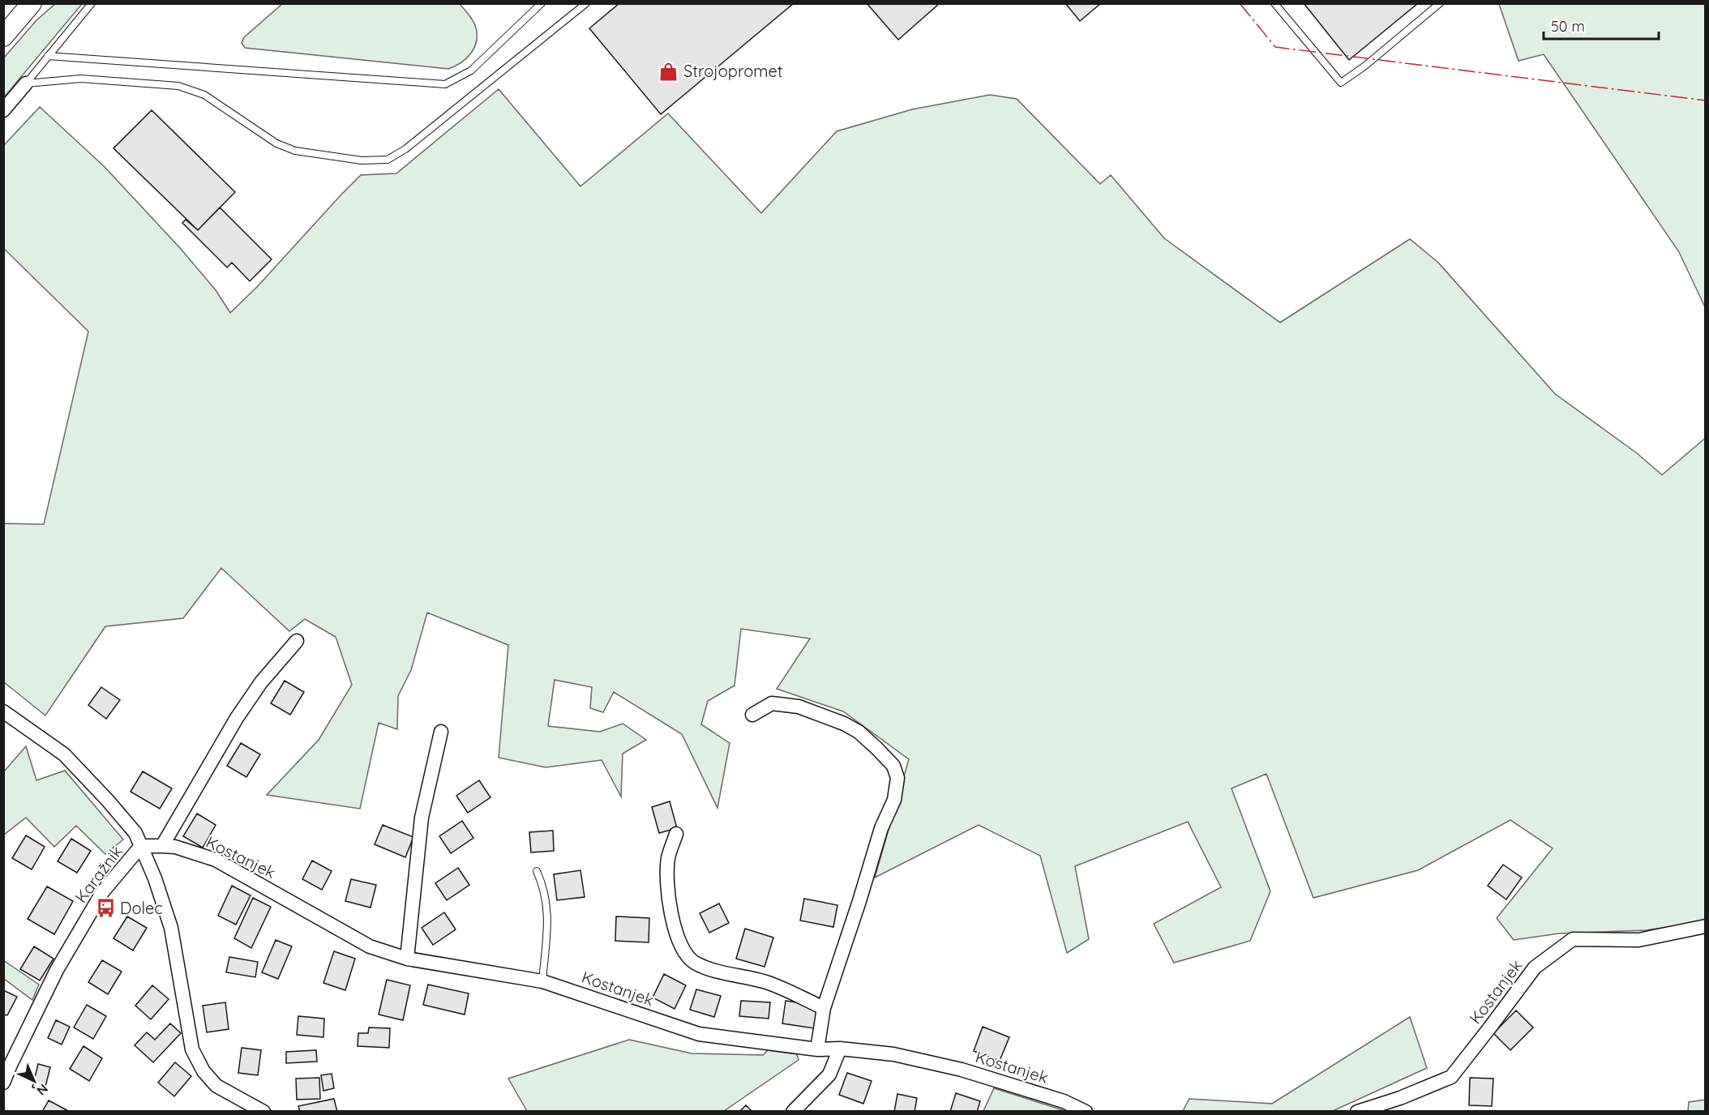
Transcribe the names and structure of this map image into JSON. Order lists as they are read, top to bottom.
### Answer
{
  "streets": {
    "street": ["Kostanjek", "Karažnik"]
  },
  "crossings": [
    ["Kostanjek", "Karažnik"]
  ],
  "places": {
    "shop": ["Strojopromet"],
    "bus stop": ["Dolec"]
  },
  "scale_bar": "50 m",
  "north": "bottom right"
}
